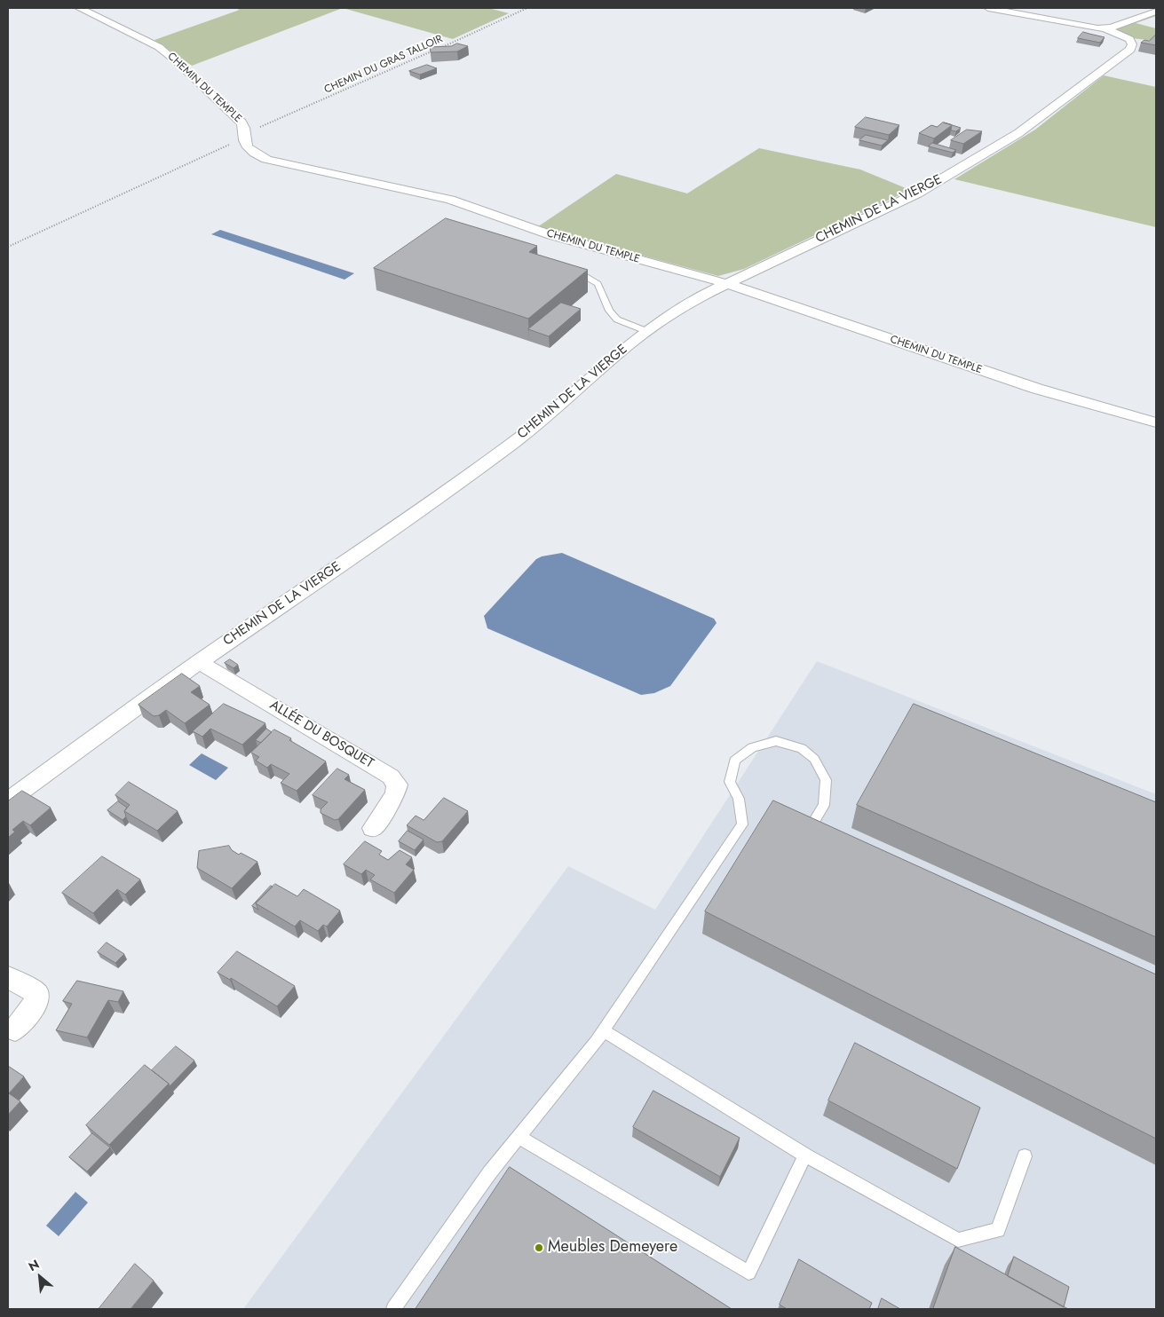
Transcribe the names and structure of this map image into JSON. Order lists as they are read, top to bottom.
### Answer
{
  "streets": {
    "street": ["CHEMIN DU TEMPLE", "CHEMIN DE LA VIERGE", "ALLÉE DU BOSQUET"],
    "path": ["CHEMIN DU GRAS TALLOIR"]
  },
  "crossings": [
    ["CHEMIN DU GRAS TALLOIR", "CHEMIN DU TEMPLE"],
    ["CHEMIN DU TEMPLE", "CHEMIN DE LA VIERGE"],
    ["CHEMIN DE LA VIERGE", "ALLÉE DU BOSQUET"]
  ],
  "places": ["Meubles Demeyere"],
  "north": "top left"
}
